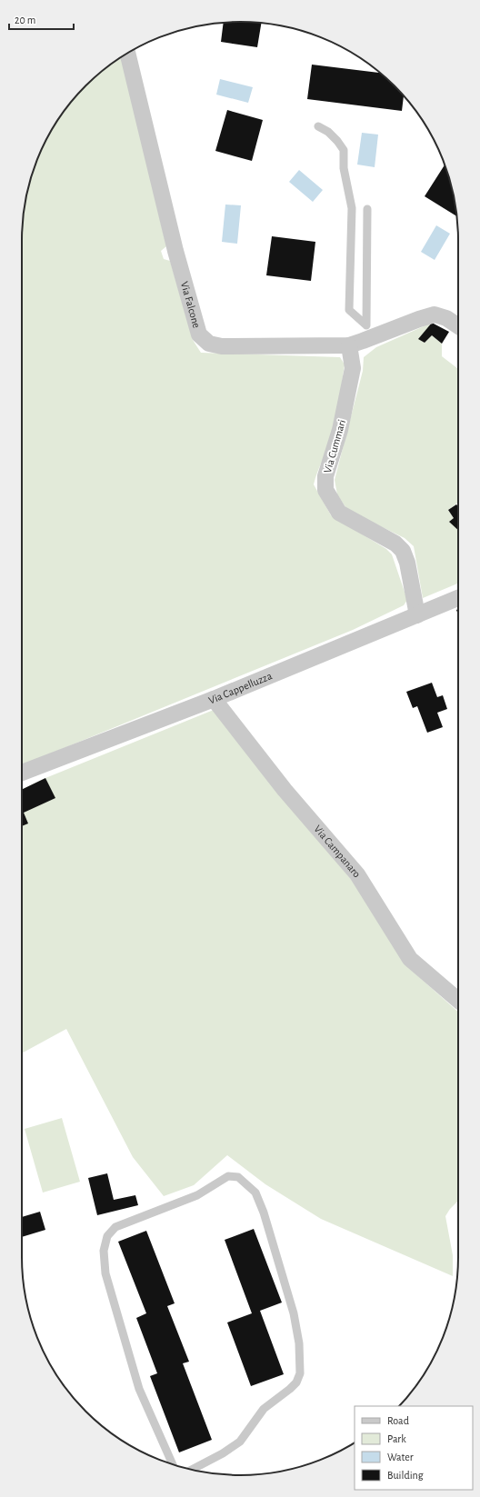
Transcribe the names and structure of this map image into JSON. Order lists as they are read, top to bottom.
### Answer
{
  "streets": {
    "street": [
      "Via Falcone",
      "Via Cummari",
      "Via Cappelluzza",
      "Via Campanaro"
    ]
  },
  "crossings": [
    ["Via Falcone", "Via Cummari"],
    ["Via Cummari", "Via Cappelluzza"],
    ["Via Cappelluzza", "Via Campanaro"]
  ],
  "legend": [
    "Road",
    "Park",
    "Water",
    "Building"
  ],
  "scale_bar": "20 m"
}
